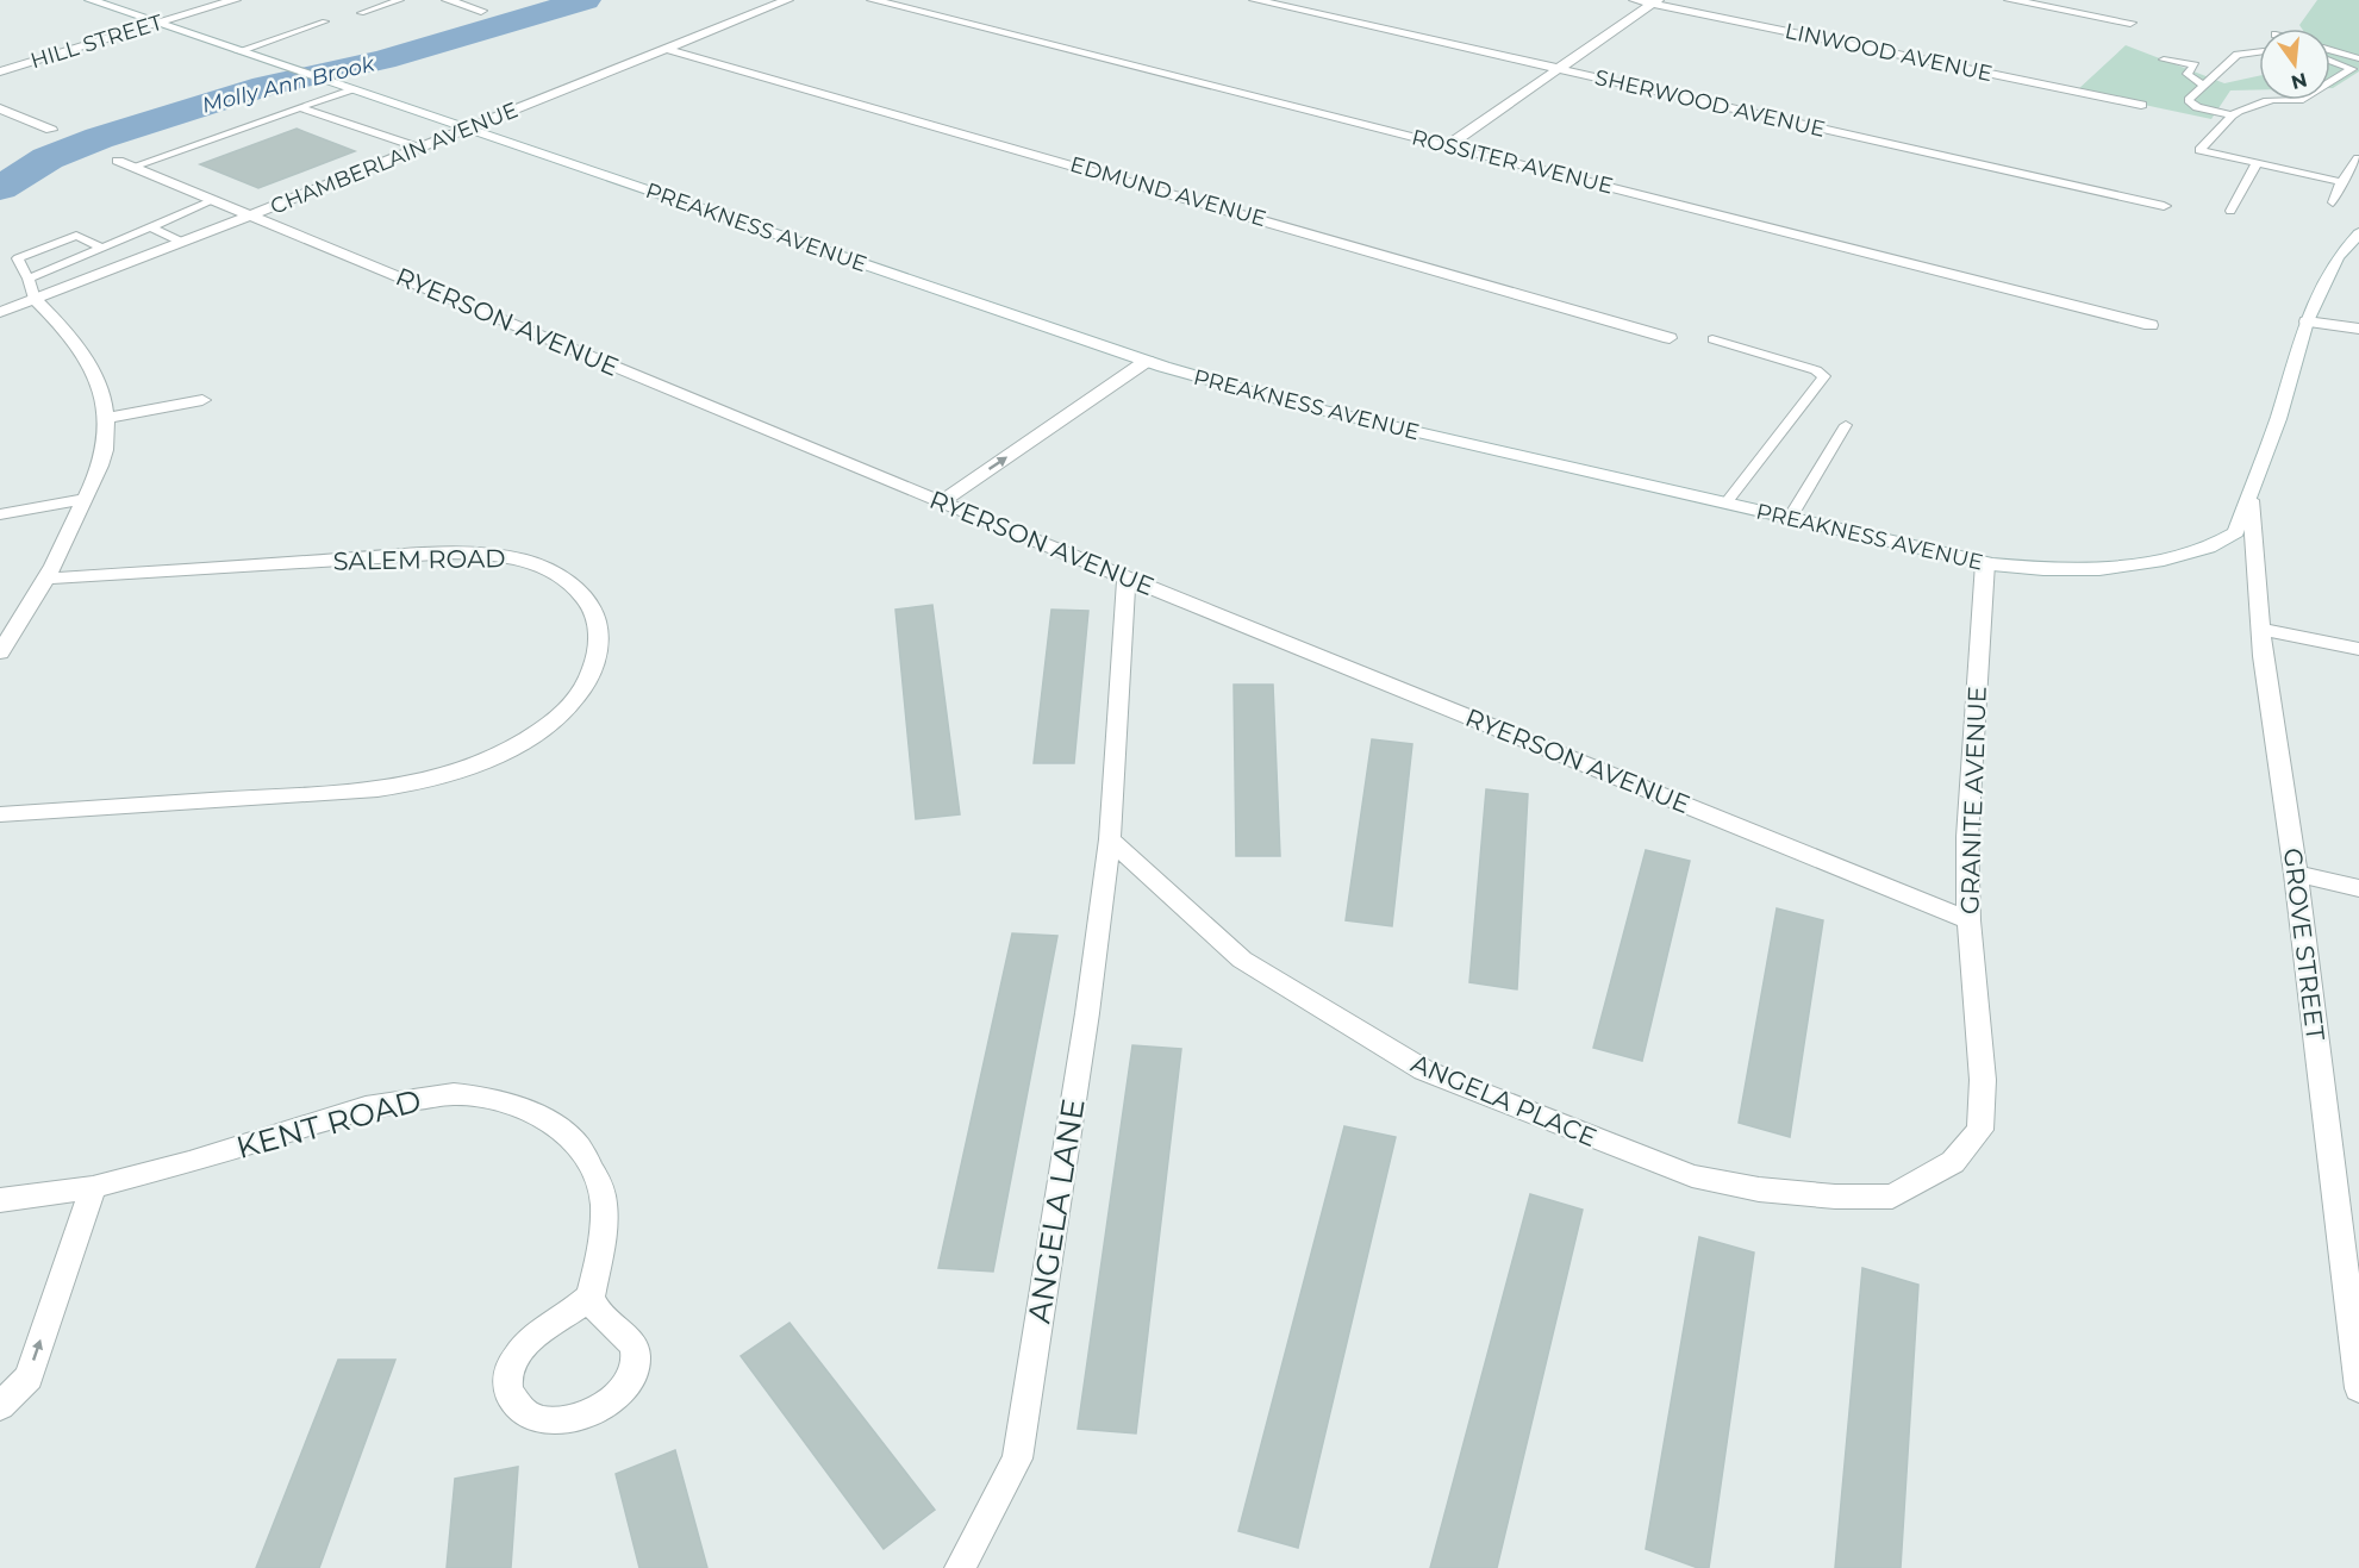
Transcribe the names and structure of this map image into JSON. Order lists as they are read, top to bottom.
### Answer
{
  "streets": {
    "street": [
      "HILL STREET",
      "LINWOOD AVENUE",
      "SHERWOOD AVENUE",
      "CHAMBERLAIN AVENUE",
      "ROSSITER AVENUE",
      "EDMUND AVENUE",
      "PREAKNESS AVENUE",
      "RYERSON AVENUE",
      "SALEM ROAD",
      "GRANITE AVENUE",
      "GROVE STREET",
      "ANGELA PLACE",
      "KENT ROAD",
      "ANGELA LANE"
    ]
  },
  "crossings": [
    ["HILL STREET", "PREAKNESS AVENUE"],
    ["CHAMBERLAIN AVENUE", "EDMUND AVENUE"],
    ["CHAMBERLAIN AVENUE", "PREAKNESS AVENUE"],
    ["CHAMBERLAIN AVENUE", "RYERSON AVENUE"],
    ["PREAKNESS AVENUE", "GRANITE AVENUE"],
    ["PREAKNESS AVENUE", "GROVE STREET"],
    ["RYERSON AVENUE", "GRANITE AVENUE"],
    ["GRANITE AVENUE", "ANGELA PLACE"],
    ["ANGELA PLACE", "ANGELA LANE"]
  ],
  "water": ["Molly Ann Brook"],
  "north": "bottom"
}
